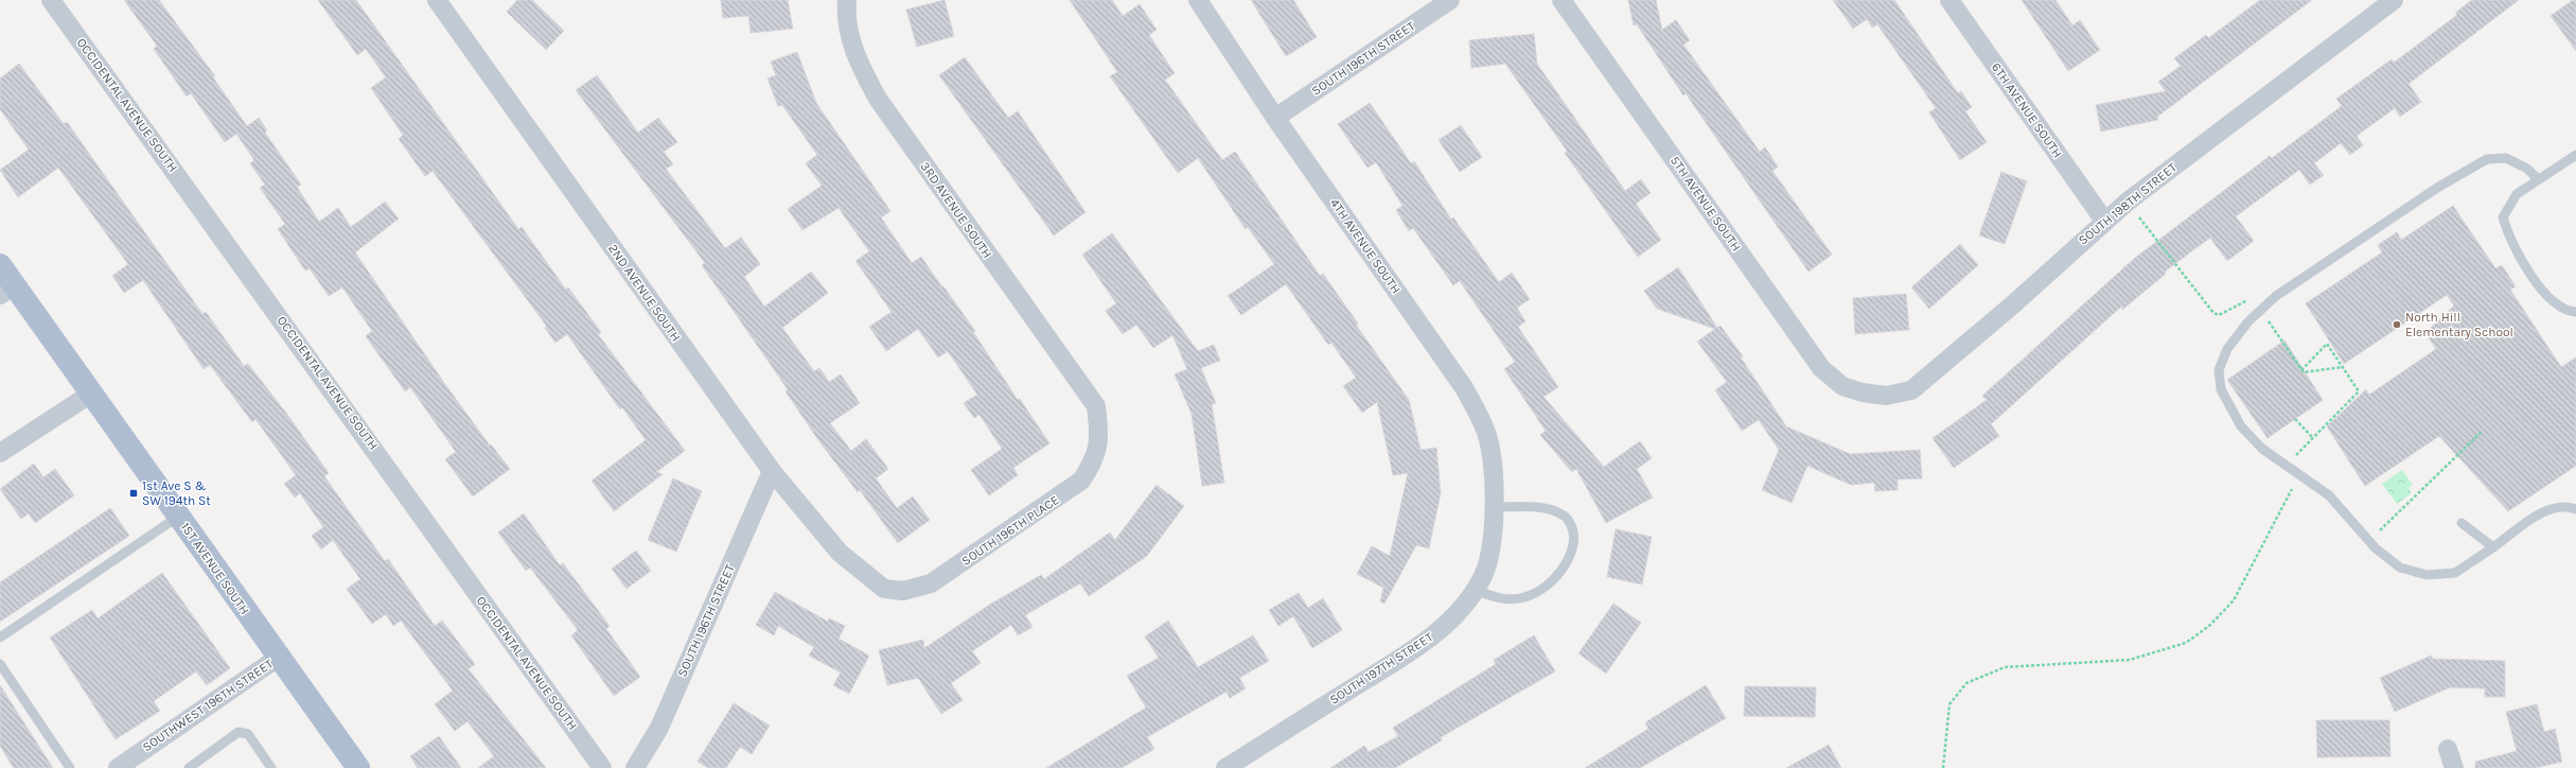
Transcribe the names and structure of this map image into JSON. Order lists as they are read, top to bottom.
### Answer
{
  "streets": {
    "main road": ["1ST AVENUE SOUTH"],
    "street": [
      "SOUTH 196TH STREET",
      "OCCIDENTAL AVENUE SOUTH",
      "6TH AVENUE SOUTH",
      "5TH AVENUE SOUTH",
      "SOUTH 198TH STREET",
      "3RD AVENUE SOUTH",
      "4TH AVENUE SOUTH",
      "2ND AVENUE SOUTH",
      "SOUTH 196TH PLACE",
      "SOUTH 197TH STREET",
      "SOUTHWEST 196TH STREET"
    ]
  },
  "crossings": [
    ["SOUTH 196TH STREET", "4TH AVENUE SOUTH"],
    ["SOUTH 196TH STREET", "2ND AVENUE SOUTH"],
    ["6TH AVENUE SOUTH", "SOUTH 198TH STREET"],
    ["5TH AVENUE SOUTH", "SOUTH 198TH STREET"],
    ["3RD AVENUE SOUTH", "SOUTH 196TH PLACE"],
    ["4TH AVENUE SOUTH", "SOUTH 197TH STREET"],
    ["2ND AVENUE SOUTH", "SOUTH 196TH PLACE"],
    ["1ST AVENUE SOUTH", "SOUTHWEST 196TH STREET"]
  ],
  "places": {
    "other": ["North Hill Elementary School"],
    "transit": ["1st Ave S & SW 194th St"]
  }
}
